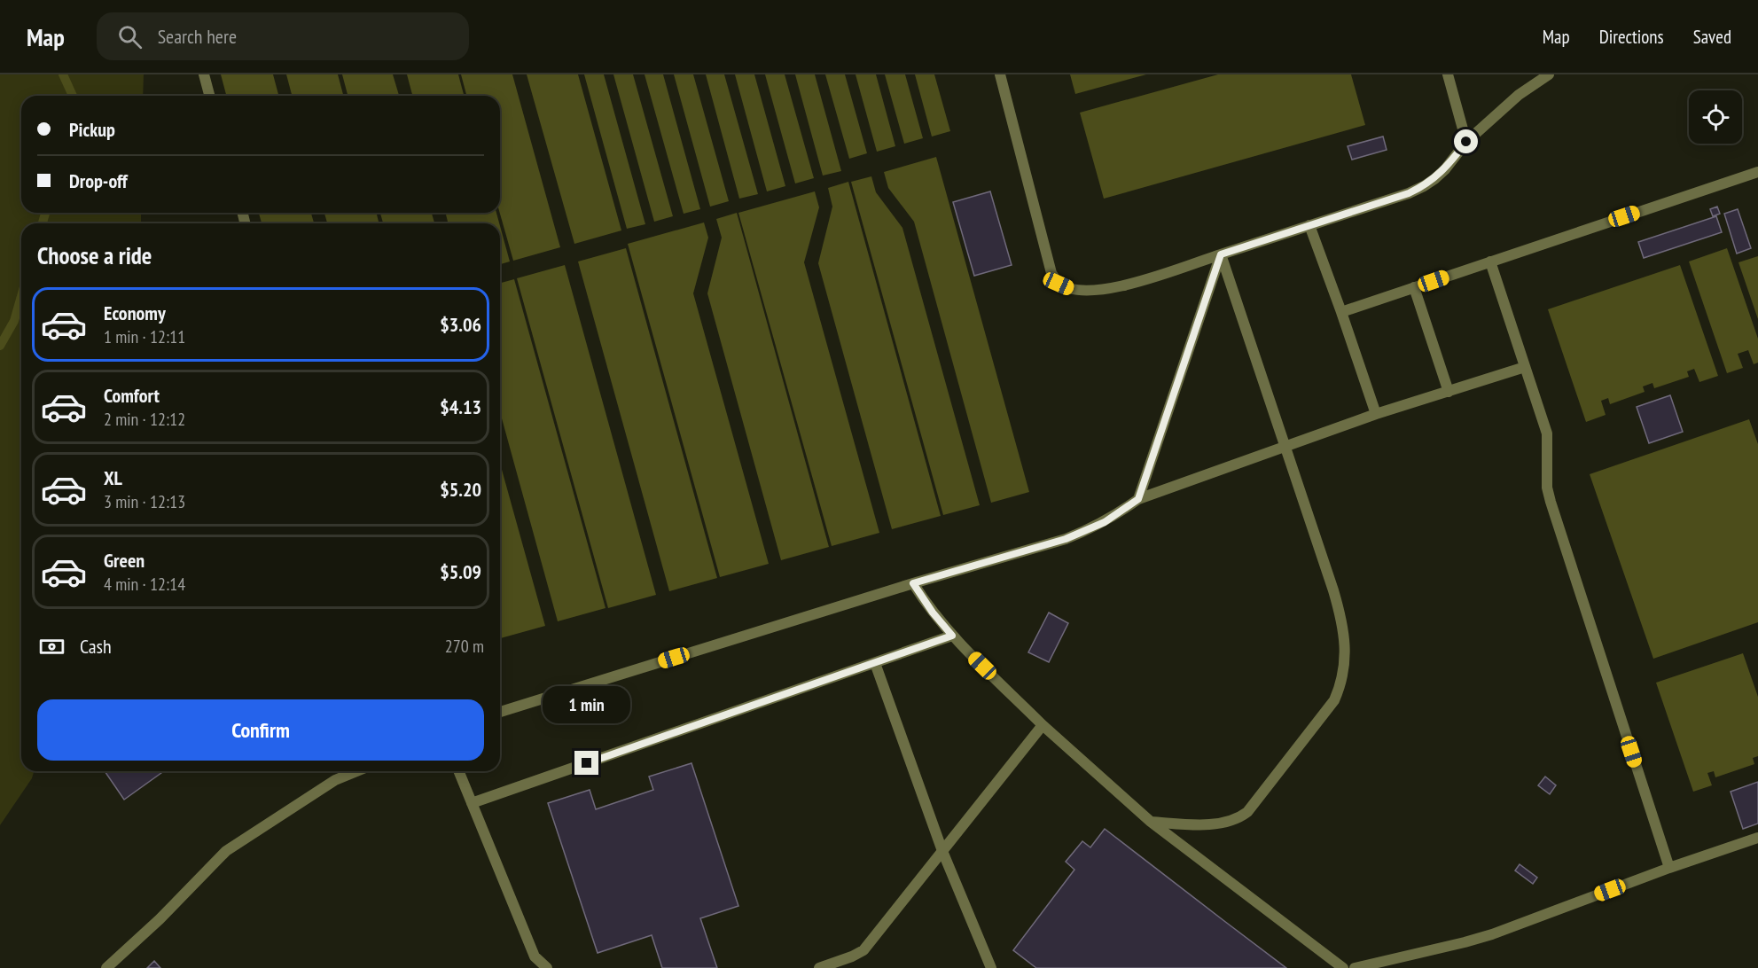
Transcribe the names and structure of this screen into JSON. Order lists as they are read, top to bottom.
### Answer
{
  "page": {
    "header": "Map",
    "search": "Search here",
    "nav": ["Map", "Directions", "Saved"],
    "banner": ["Pickup", "Drop-off"],
    "heading": "Choose a ride",
    "list": [
      {
        "name": "Economy",
        "note": "1 min · 12:11",
        "value": "$3.06"
      },
      {
        "name": "Comfort",
        "note": "2 min · 12:12",
        "value": "$4.13"
      },
      {
        "name": "XL",
        "note": "3 min · 12:13",
        "value": "$5.20"
      },
      {
        "name": "Green",
        "note": "4 min · 12:14",
        "value": "$5.09"
      }
    ],
    "pay": ["Cash", "270 m"],
    "bubble": "1 min",
    "buttons": "Confirm"
  }
}
